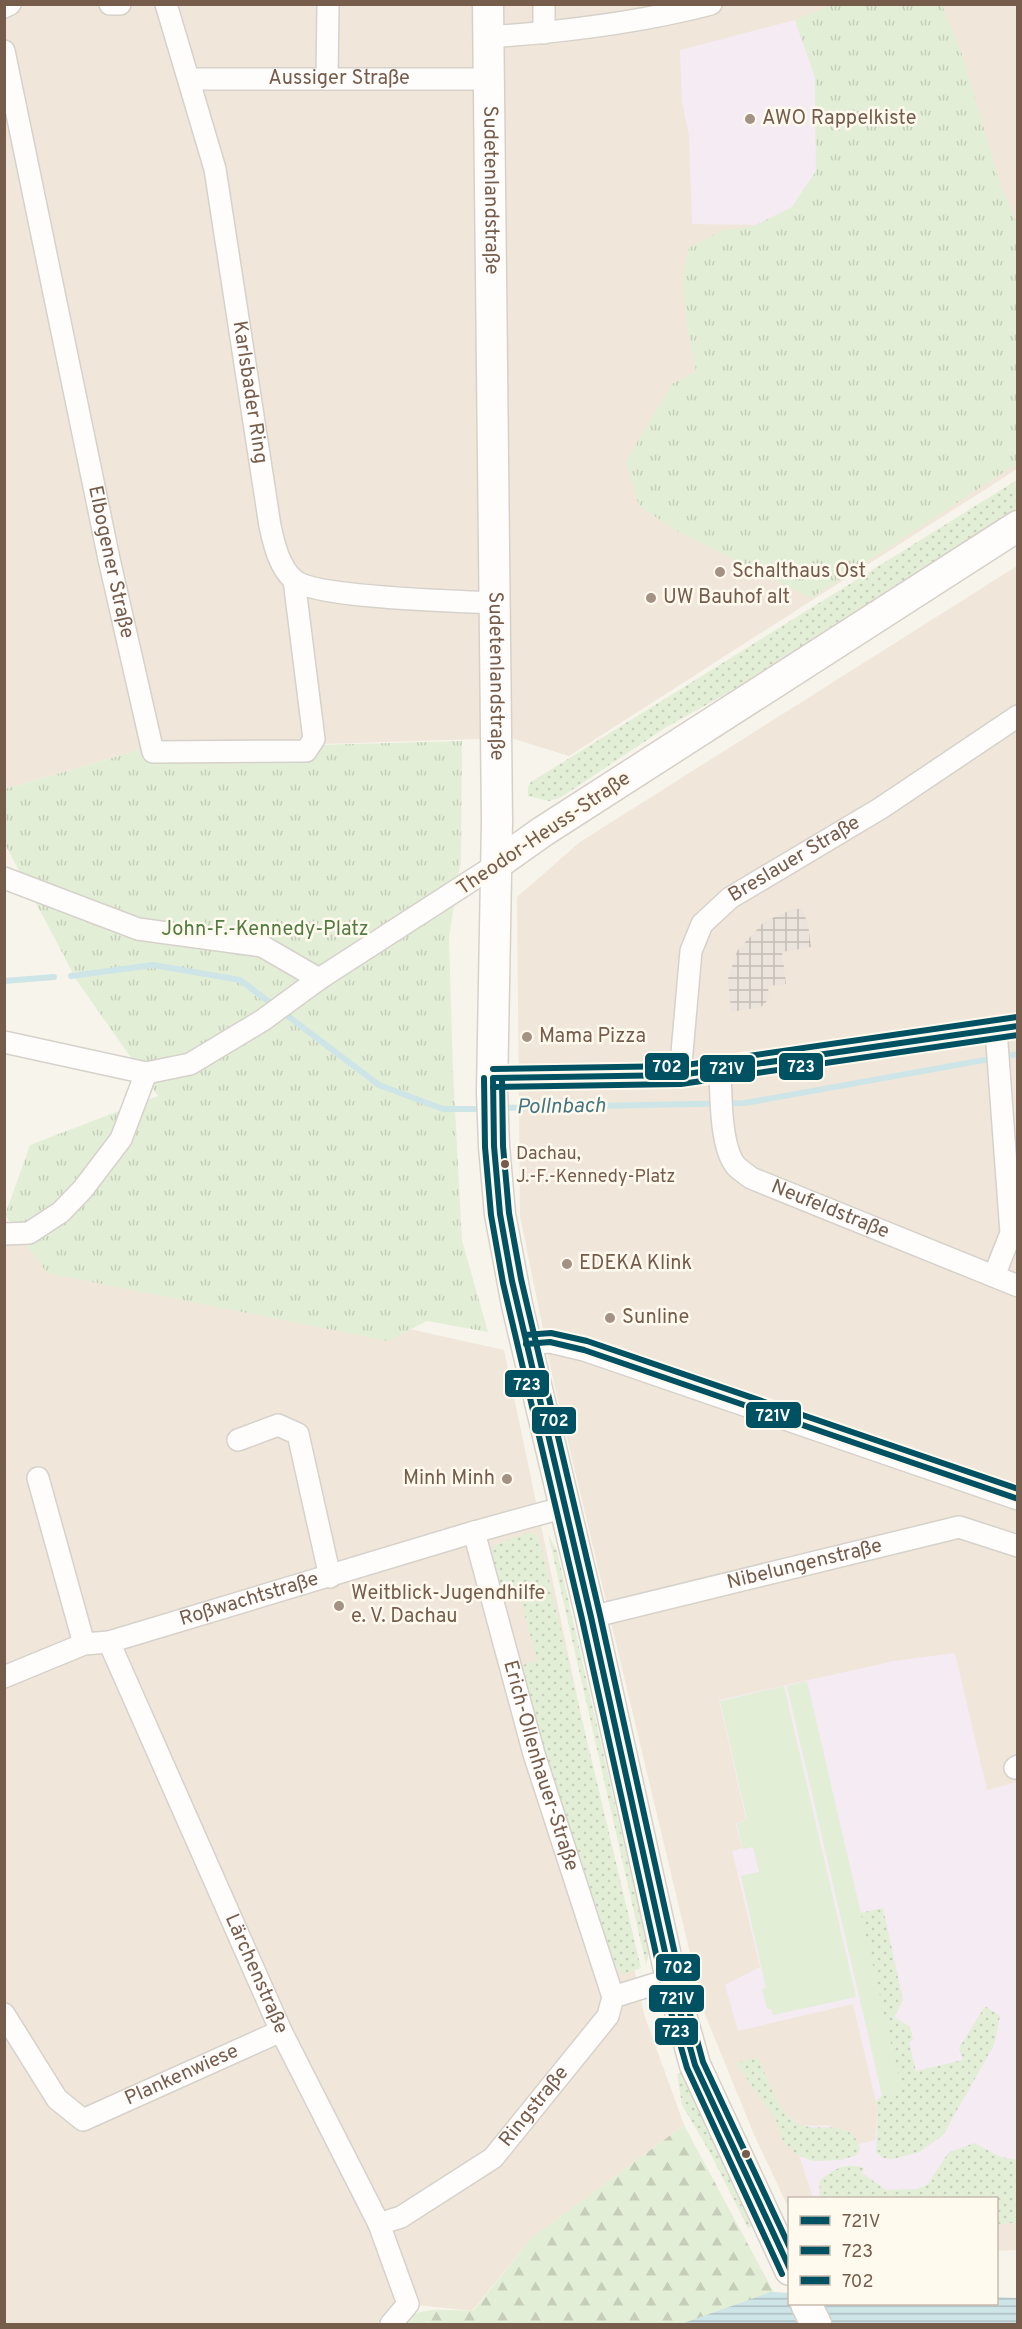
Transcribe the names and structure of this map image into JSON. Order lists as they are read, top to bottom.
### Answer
{
  "streets": {
    "street": [
      "Aussiger Straße",
      "Sudetenlandstraße",
      "Karlsbader Ring",
      "Elbogener Straße",
      "Theodor-Heuss-Straße",
      "Breslauer Straße",
      "Neufeldstraße",
      "Nibelungenstraße",
      "Roßwachtstraße",
      "Erich-Ollenhauer-Straße",
      "Lärchenstraße",
      "Plankenwiese",
      "Ringstraße"
    ]
  },
  "crossings": [
    ["Aussiger Straße", "Sudetenlandstraße"],
    ["Aussiger Straße", "Karlsbader Ring"],
    ["Sudetenlandstraße", "Theodor-Heuss-Straße"],
    ["Karlsbader Ring", "Elbogener Straße"],
    ["Roßwachtstraße", "Erich-Ollenhauer-Straße"],
    ["Roßwachtstraße", "Lärchenstraße"],
    ["Erich-Ollenhauer-Straße", "Ringstraße"],
    ["Lärchenstraße", "Plankenwiese"],
    ["Lärchenstraße", "Ringstraße"]
  ],
  "water": ["Pollnbach"],
  "parks": ["John-F.-Kennedy-Platz"],
  "places": [
    "AWO Rappelkiste",
    "Schalthaus Ost",
    "UW Bauhof alt",
    "Mama Pizza",
    "Dachau, J.-F.-Kennedy-Platz",
    "EDEKA Klink",
    "Sunline",
    "Minh Minh",
    "Weitblick-Jugendhilfe e. V. Dachau"
  ],
  "lines": ["transit line 702", "transit line 721V", "transit line 723"],
  "legend": ["721V", "723", "702"]
}
